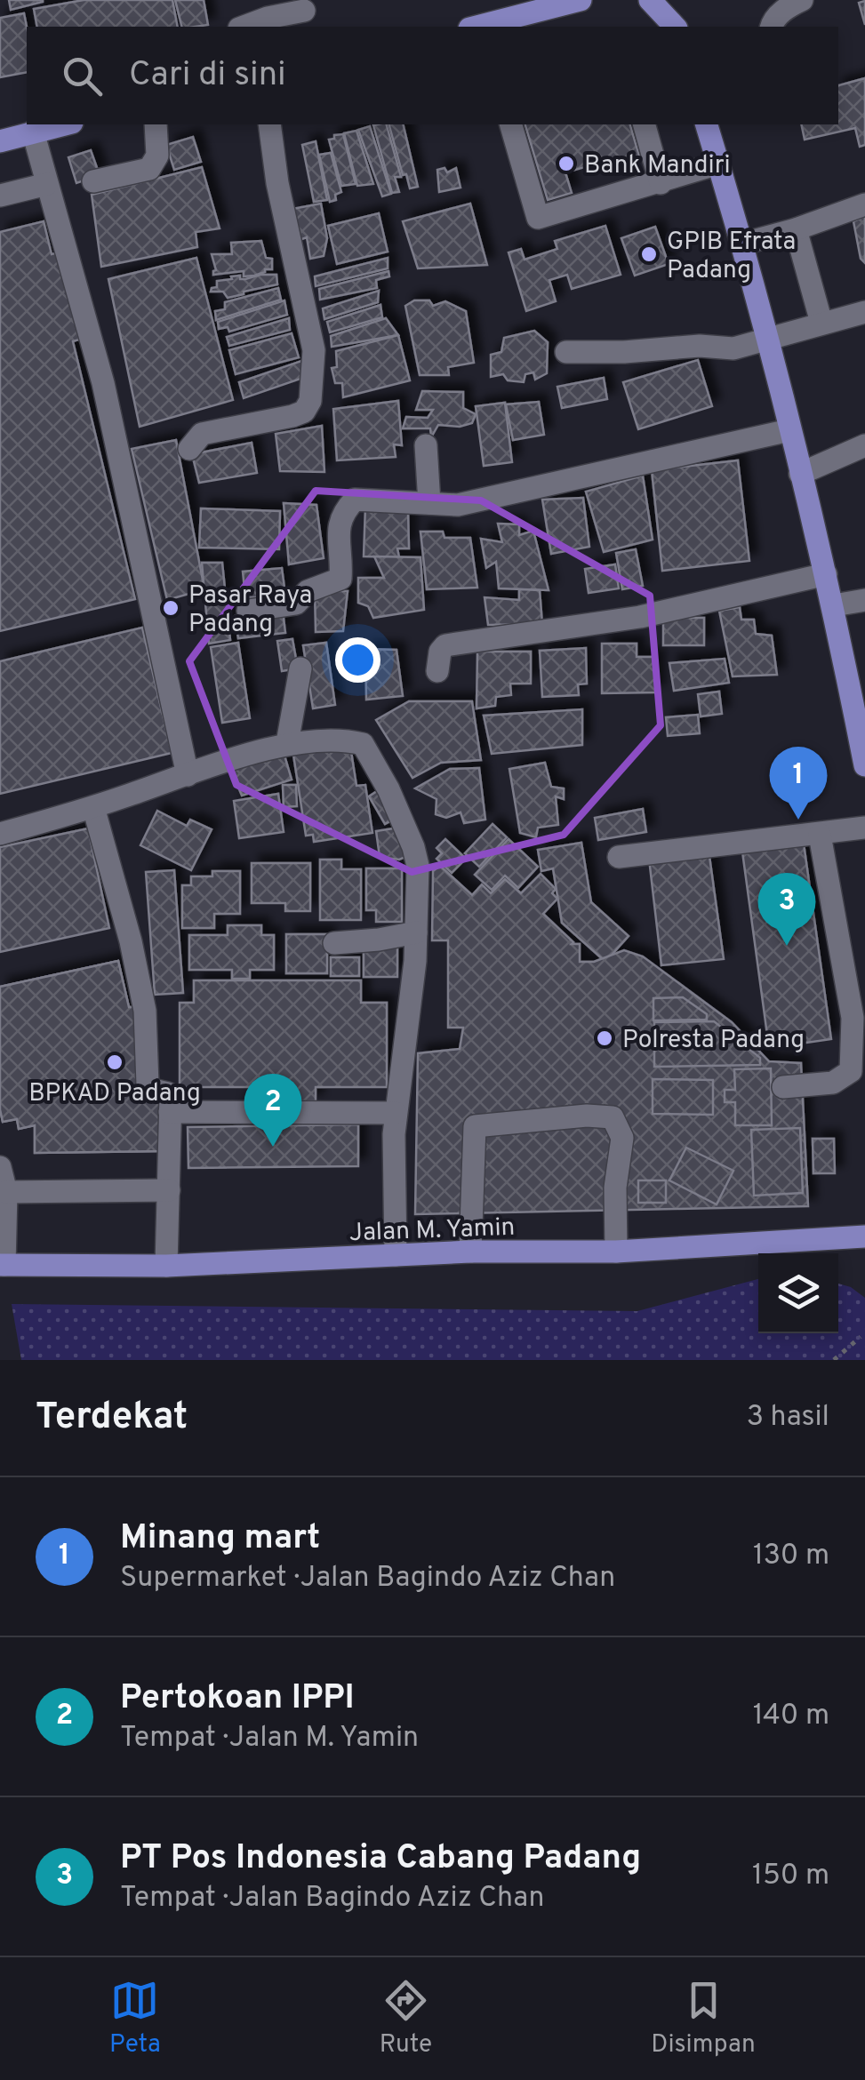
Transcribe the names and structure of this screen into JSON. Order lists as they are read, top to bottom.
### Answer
{
  "streets": {
    "main road": ["Jalan M. Yamin"]
  },
  "places": [
    "Bank Mandiri",
    "GPIB Efrata Padang",
    "Pasar Raya Padang",
    "Polresta Padang",
    "BPKAD Padang"
  ],
  "page": {
    "search": "Cari di sini",
    "pins": ["1", "3", "2"],
    "heading": ["Terdekat", "3 hasil"],
    "list": [
      {
        "mark": "1",
        "name": "Minang mart",
        "note": "Supermarket · Jalan Bagindo Aziz Chan",
        "value": "130 m"
      },
      {
        "mark": "2",
        "name": "Pertokoan IPPI",
        "note": "Tempat · Jalan M. Yamin",
        "value": "140 m"
      },
      {
        "mark": "3",
        "name": "PT Pos Indonesia Cabang Padang",
        "note": "Tempat · Jalan Bagindo Aziz Chan",
        "value": "150 m"
      }
    ],
    "nav": ["Peta", "Rute", "Disimpan"]
  }
}
